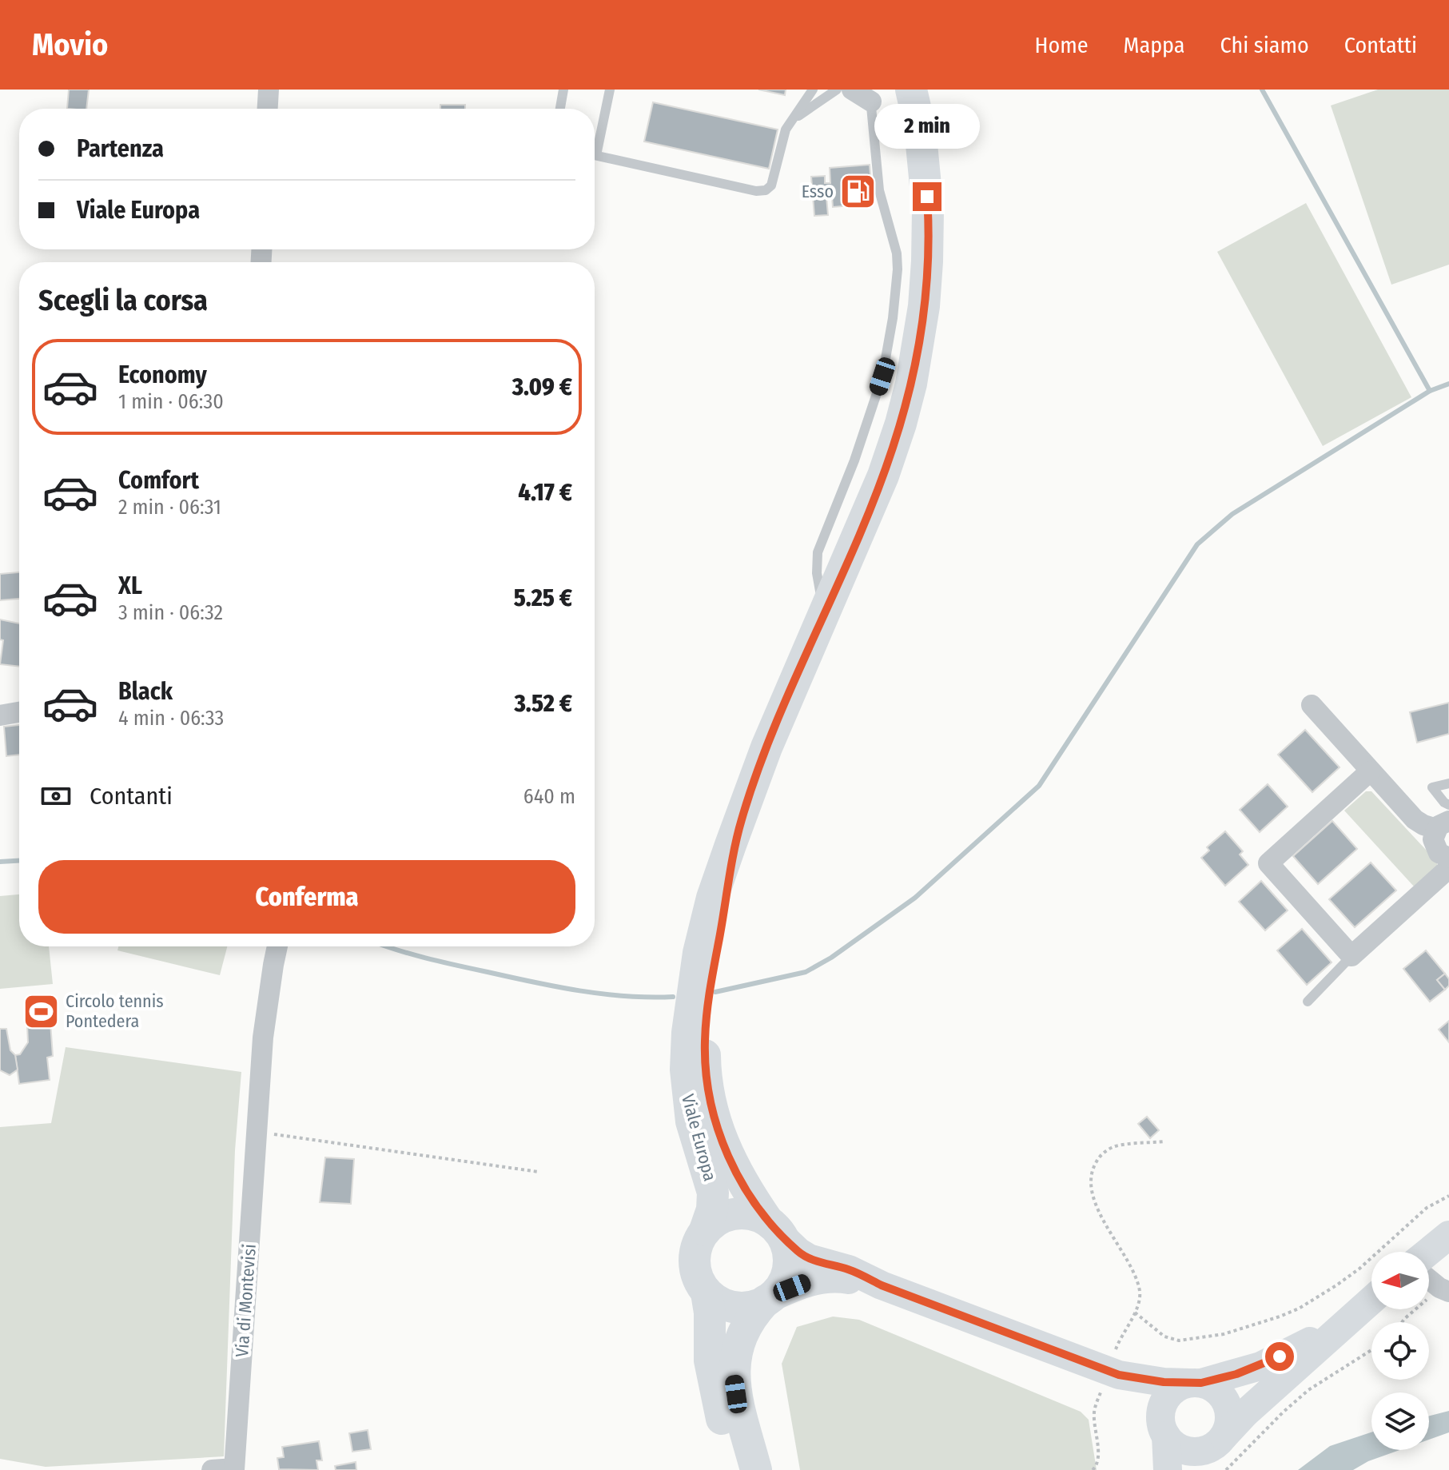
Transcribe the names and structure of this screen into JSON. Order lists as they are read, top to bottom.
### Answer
{
  "streets": {
    "main road": ["Viale Europa"],
    "street": ["Via di Montevisi"]
  },
  "places": {
    "fuel station": ["Esso"],
    "sports": ["Circolo tennis Pontedera"]
  },
  "north": "left",
  "page": {
    "header": "Movio",
    "nav": [
      "Home",
      "Mappa",
      "Chi siamo",
      "Contatti"
    ],
    "bubble": "2 min",
    "banner": ["Partenza", "Viale Europa"],
    "heading": "Scegli la corsa",
    "list": [
      {
        "name": "Economy",
        "note": "1 min · 06:30",
        "value": "3.09 €"
      },
      {
        "name": "Comfort",
        "note": "2 min · 06:31",
        "value": "4.17 €"
      },
      {
        "name": "XL",
        "note": "3 min · 06:32",
        "value": "5.25 €"
      },
      {
        "name": "Black",
        "note": "4 min · 06:33",
        "value": "3.52 €"
      }
    ],
    "pay": ["Contanti", "640 m"],
    "buttons": "Conferma"
  }
}
